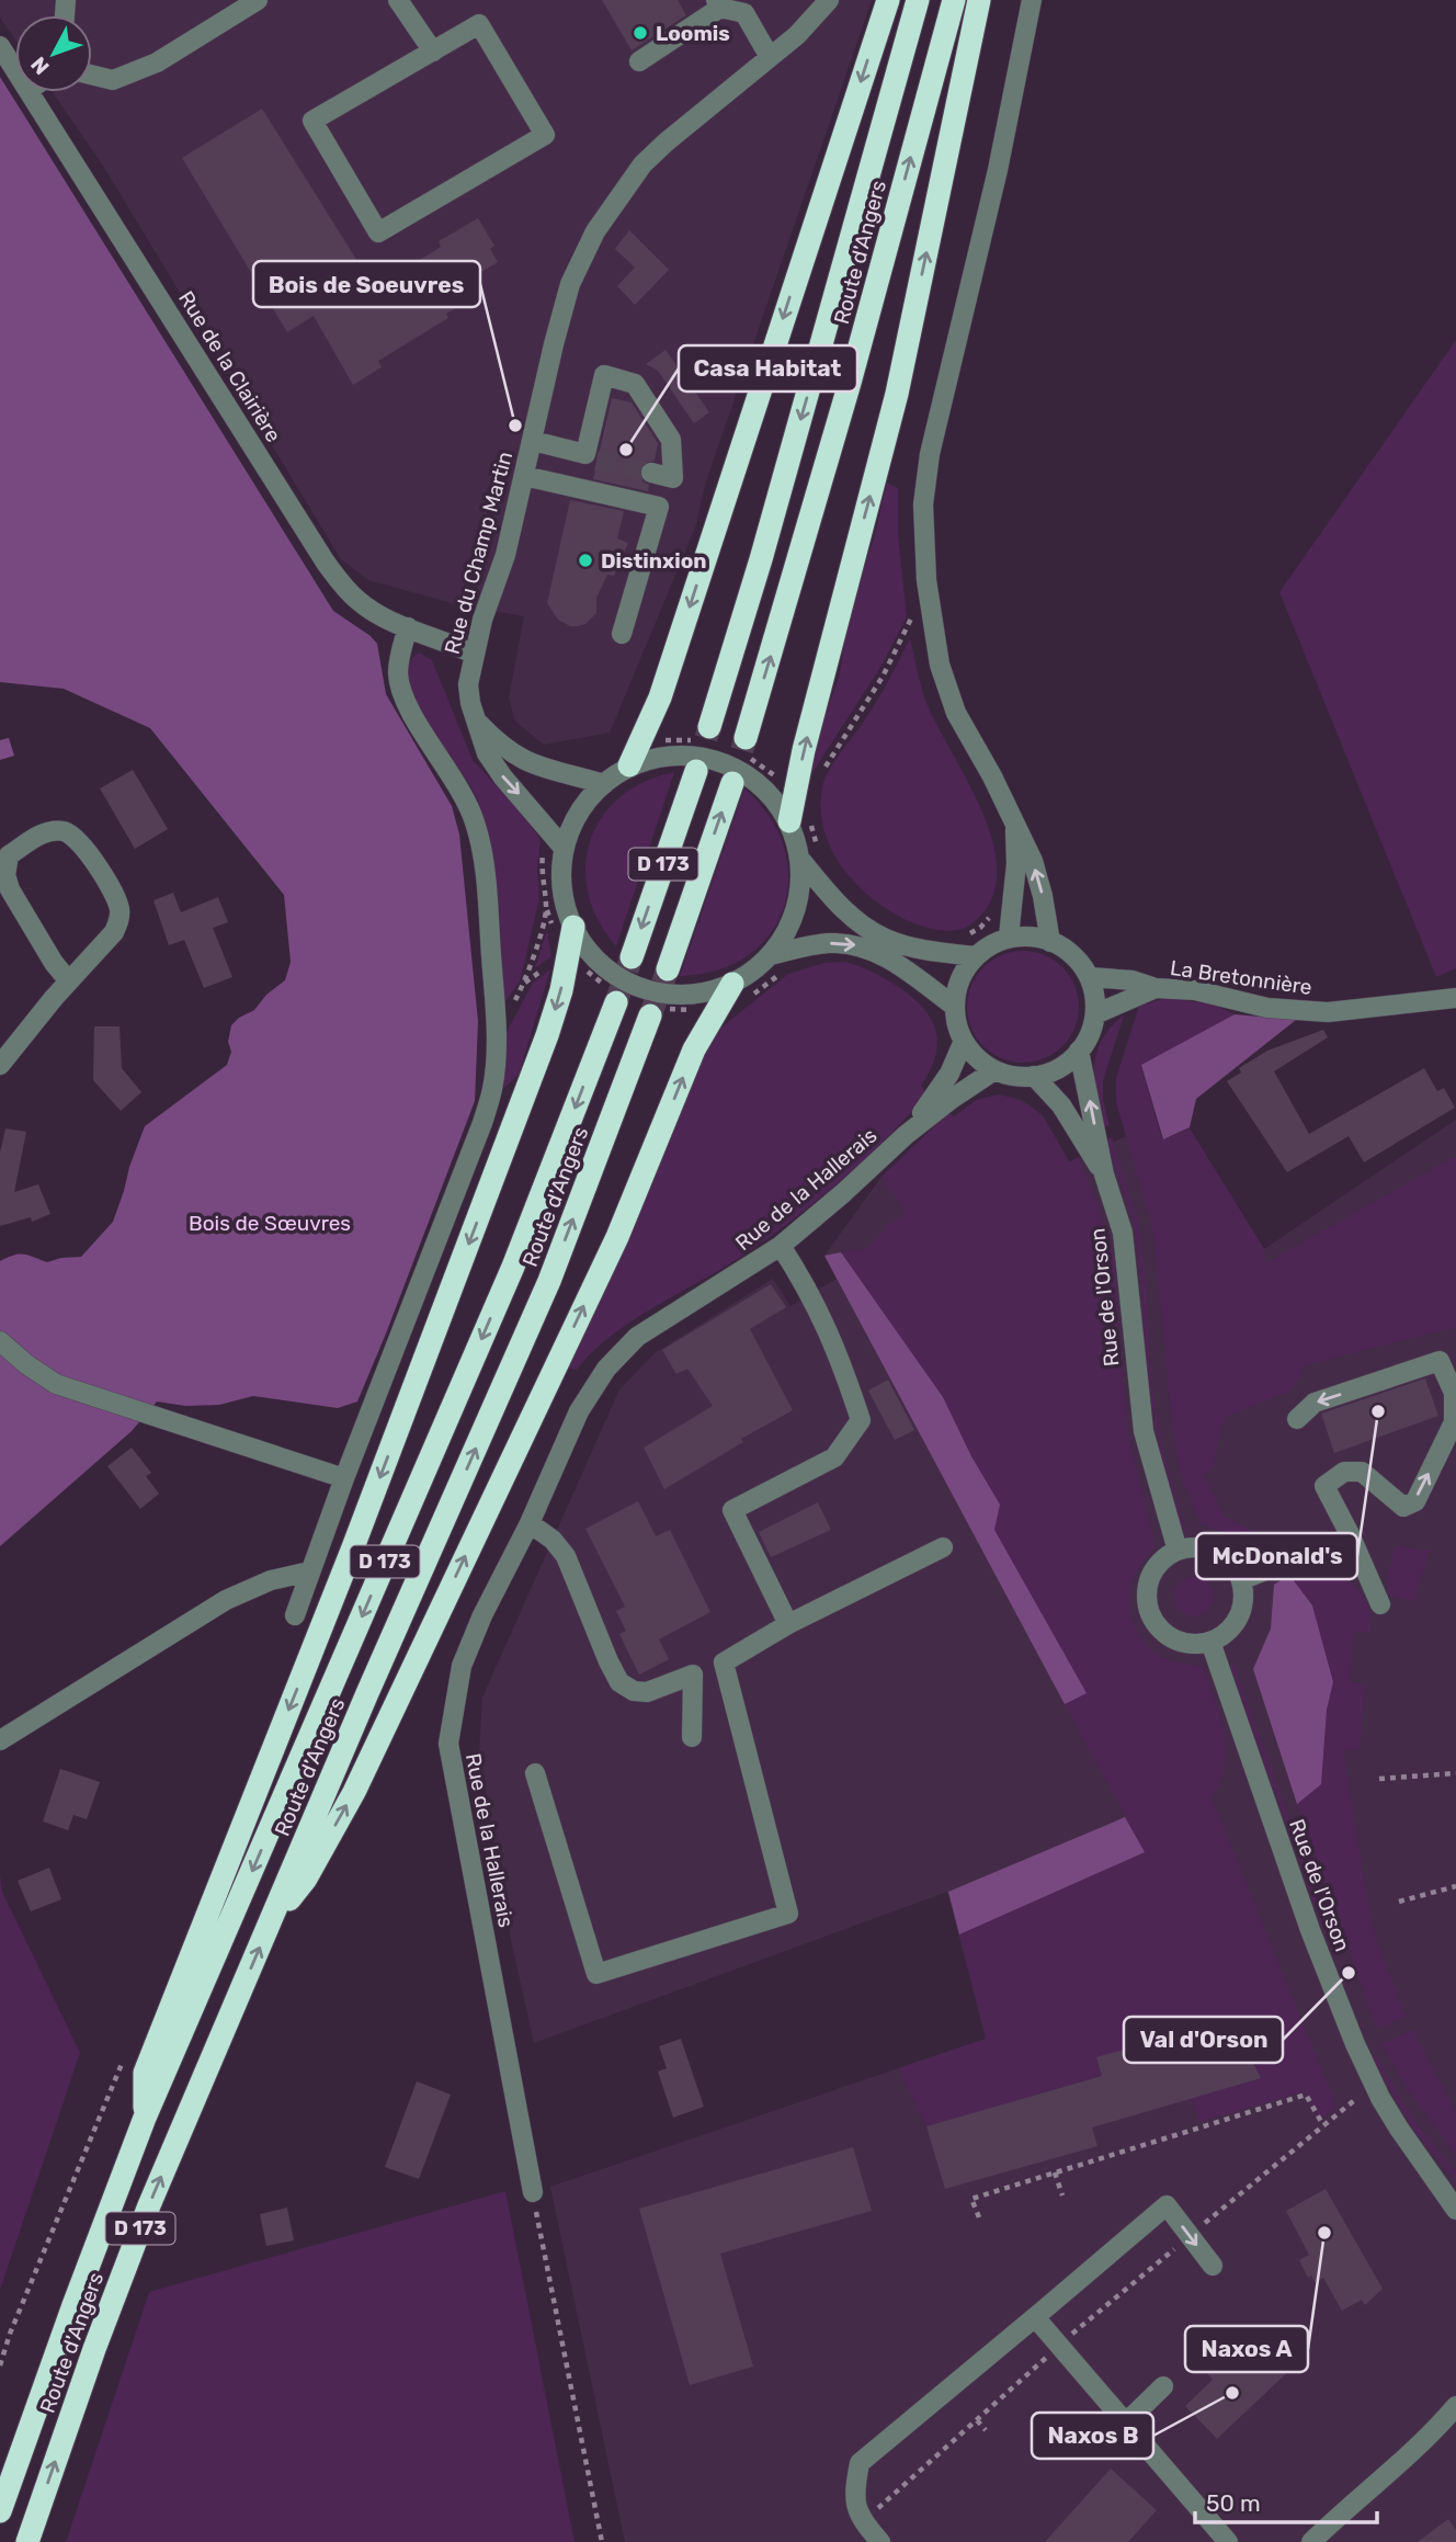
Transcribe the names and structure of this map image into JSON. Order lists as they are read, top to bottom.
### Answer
{
  "streets": {
    "highway": ["Route d'Angers", "D 173"],
    "street": [
      "Rue de la Clairière",
      "Rue du Champ Martin",
      "La Bretonnière",
      "Rue de la Hallerais",
      "Rue de l'Orson"
    ]
  },
  "crossings": [
    ["Rue de la Clairière", "Rue du Champ Martin"],
    ["La Bretonnière", "Rue de la Hallerais"],
    ["La Bretonnière", "Rue de l'Orson"],
    ["Rue de la Hallerais", "Rue de l'Orson"]
  ],
  "parks": ["Bois de Sœuvres"],
  "places": [
    "Loomis",
    "Bois de Soeuvres",
    "Casa Habitat",
    "Distinxion",
    "McDonald's",
    "Val d'Orson",
    "Naxos A",
    "Naxos B"
  ],
  "scale_bar": "50 m",
  "north": "bottom left"
}
